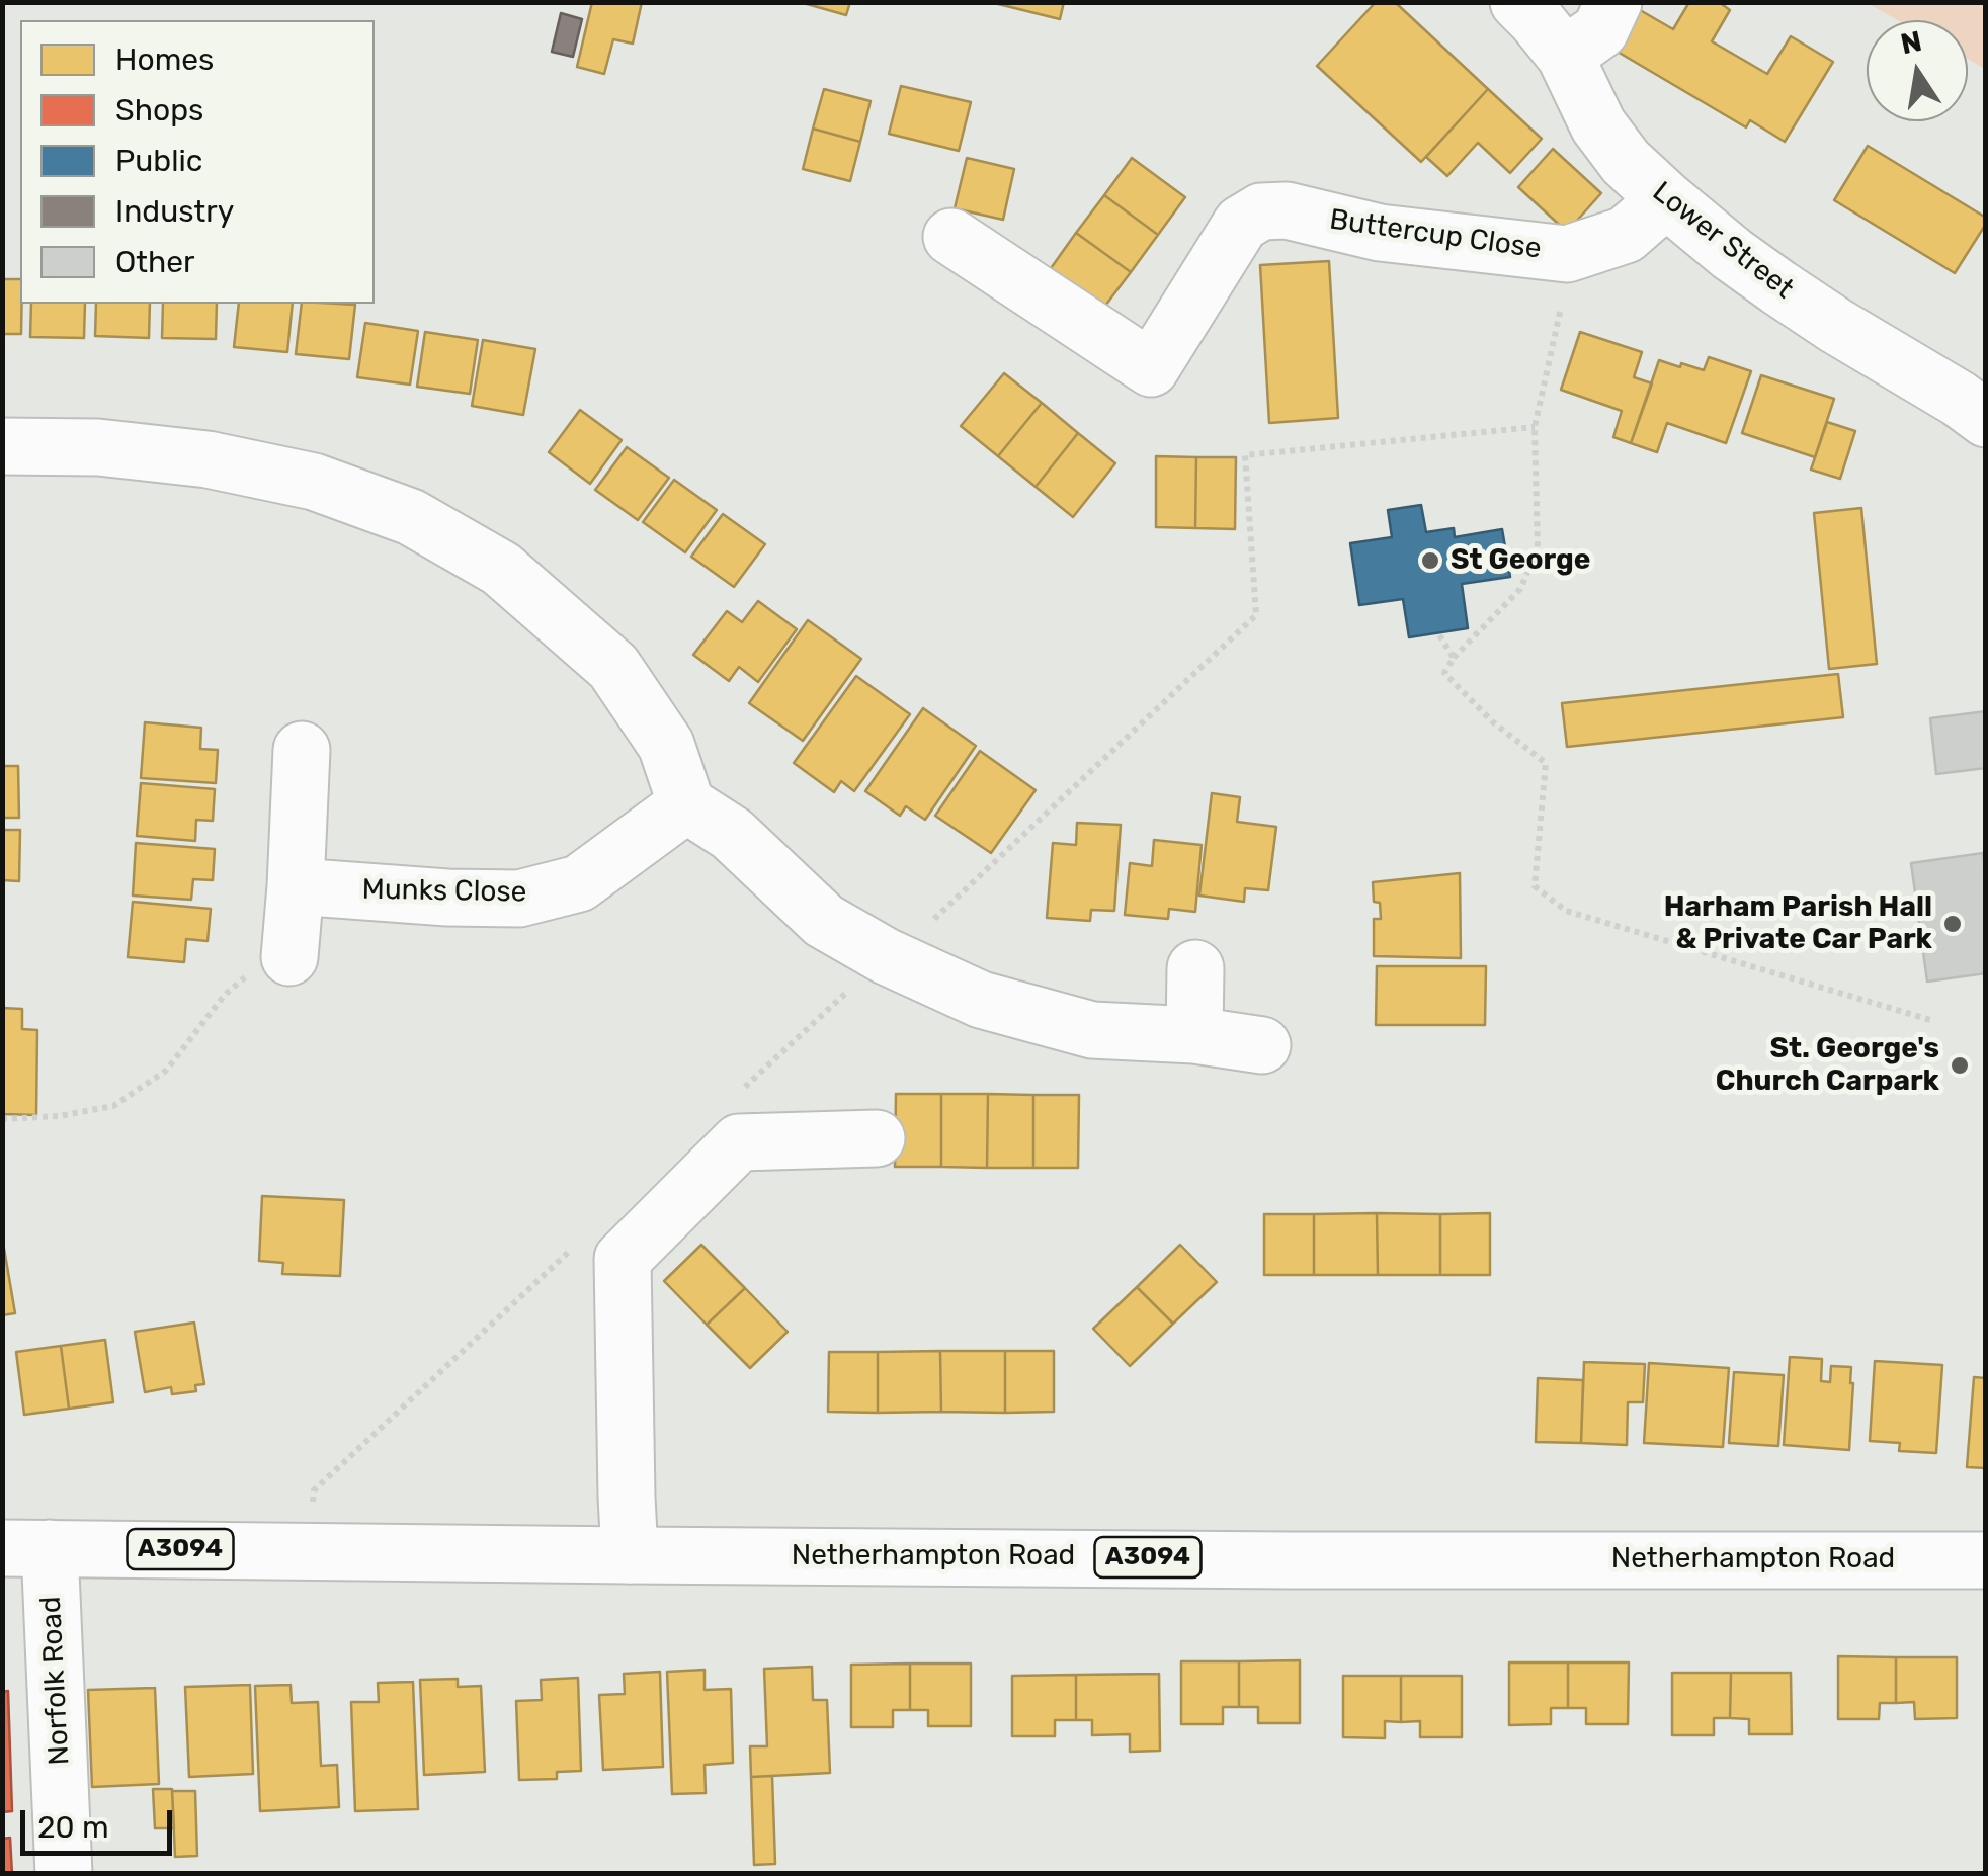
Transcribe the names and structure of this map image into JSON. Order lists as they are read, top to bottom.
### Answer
{
  "streets": {
    "street": [
      "Buttercup Close",
      "Lower Street",
      "Munks Close",
      "A3094",
      "Netherhampton Road",
      "Norfolk Road"
    ]
  },
  "crossings": [
    ["Buttercup Close", "Lower Street"],
    ["Netherhampton Road", "Norfolk Road"]
  ],
  "places": ["St George", "Harham Parish Hall & Private Car Park", "St. George's Church Carpark"],
  "legend": [
    "Homes",
    "Shops",
    "Public",
    "Industry",
    "Other"
  ],
  "scale_bar": "20 m",
  "north": "top"
}
